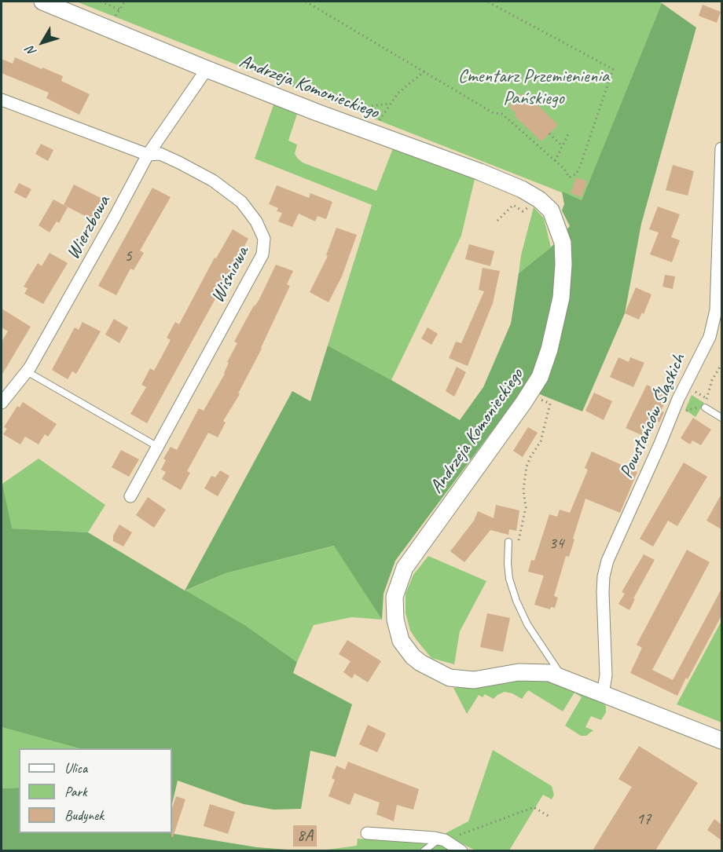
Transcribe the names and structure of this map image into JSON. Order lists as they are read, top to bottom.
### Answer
{
  "streets": {
    "street": [
      "Andrzeja Komonieckiego",
      "Wierzbowa",
      "Wiśniowa",
      "Powstańców Śląskich"
    ]
  },
  "crossings": [
    ["Andrzeja Komonieckiego", "Wierzbowa"],
    ["Andrzeja Komonieckiego", "Powstańców Śląskich"],
    ["Wierzbowa", "Wiśniowa"]
  ],
  "parks": ["Cmentarz Przemienienia Pańskiego"],
  "house_numbers": [
    "5",
    "34",
    "17",
    "8A"
  ],
  "legend": ["Ulica", "Park", "Budynek"],
  "north": "bottom left"
}
